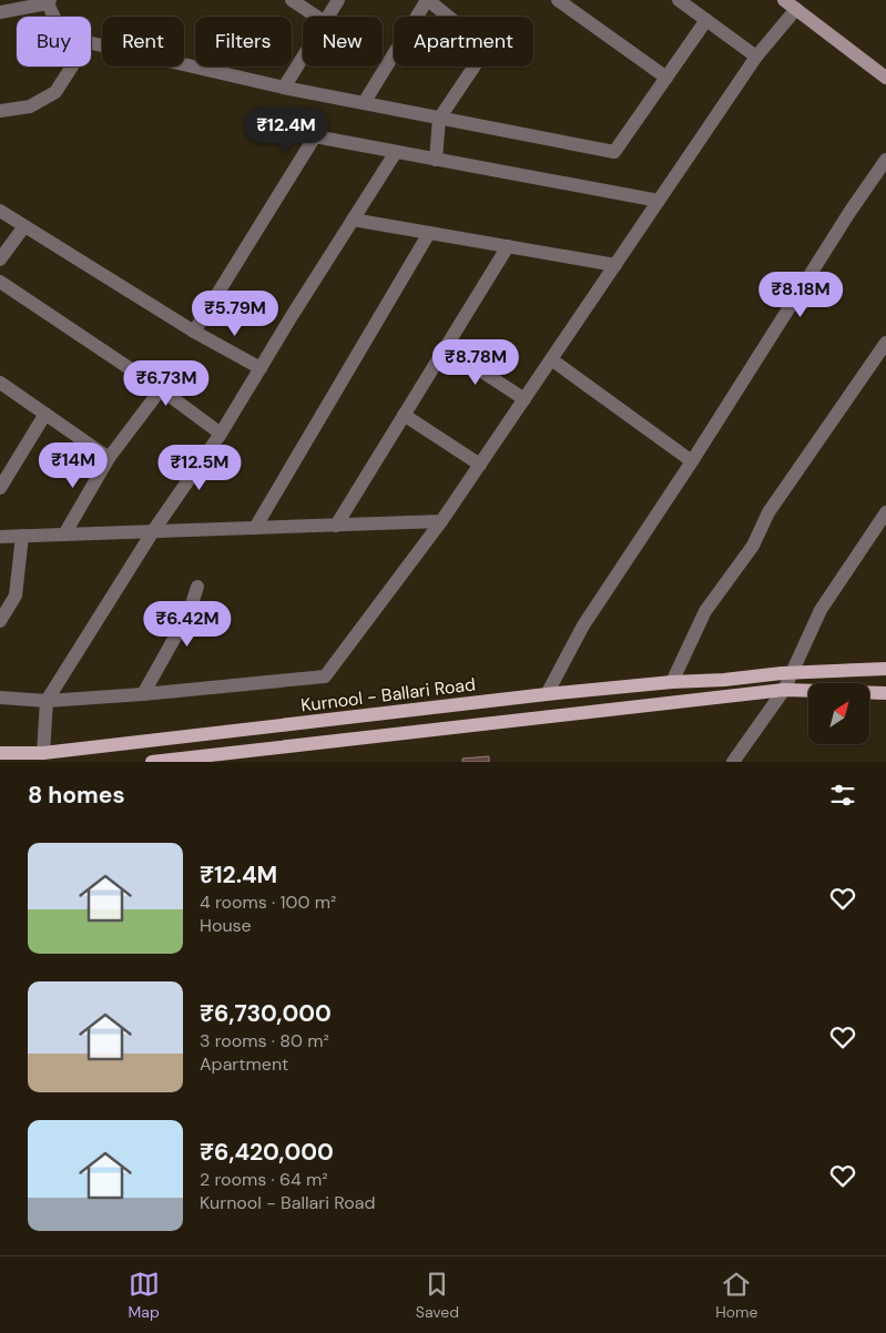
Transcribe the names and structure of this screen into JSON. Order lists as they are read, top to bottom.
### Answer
{
  "streets": {
    "main road": ["Kurnool - Ballari Road"]
  },
  "north": "top right",
  "page": {
    "chip": [
      "Buy",
      "Rent",
      "Filters",
      "New",
      "Apartment"
    ],
    "price": [
      "₹12.4M",
      "₹8.18M",
      "₹5.79M",
      "₹8.78M",
      "₹6.73M",
      "₹14M",
      "₹12.5M",
      "₹6.42M"
    ],
    "heading": "8 homes",
    "list": [
      {
        "name": "₹12.4M",
        "note": "4 rooms · 100 m² · House"
      },
      {
        "name": "₹6,730,000",
        "note": "3 rooms · 80 m² · Apartment"
      },
      {
        "name": "₹6,420,000",
        "note": "2 rooms · 64 m² · Kurnool - Ballari Road"
      }
    ],
    "tabs": ["Map", "Saved", "Home"]
  }
}
